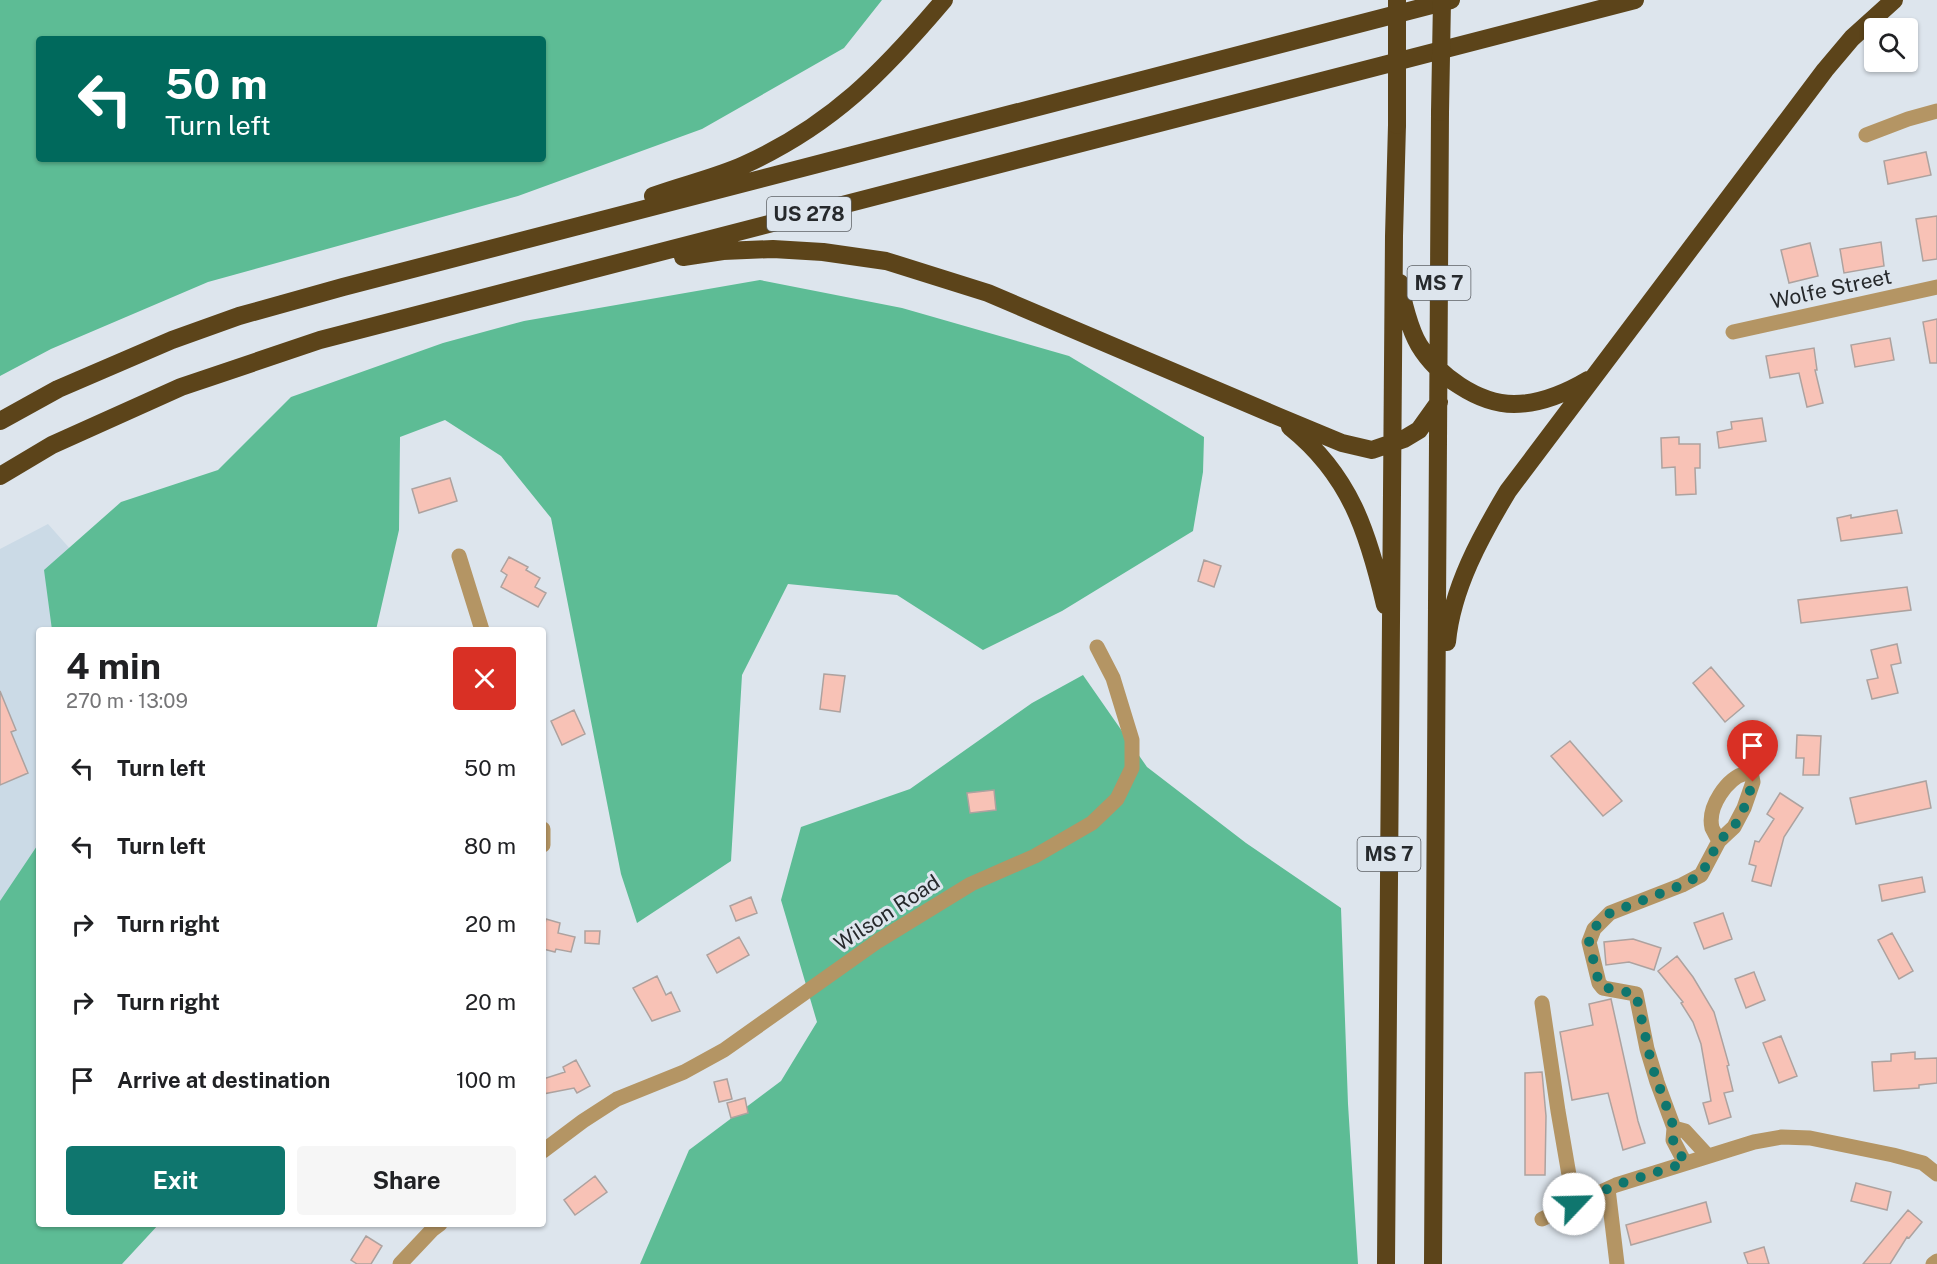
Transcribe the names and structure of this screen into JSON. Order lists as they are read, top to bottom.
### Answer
{
  "streets": {
    "highway": ["US 278", "MS 7"],
    "street": ["Wolfe Street", "Wilson Road"]
  },
  "page": {
    "turn": ["50 m", "Turn left"],
    "heading": ["4 min", "270 m · 13:09"],
    "list": [
      {
        "name": "Turn left",
        "value": "50 m"
      },
      {
        "name": "Turn left",
        "value": "80 m"
      },
      {
        "name": "Turn right",
        "value": "20 m"
      },
      {
        "name": "Turn right",
        "value": "20 m"
      },
      {
        "name": "Arrive at destination",
        "value": "100 m"
      }
    ],
    "buttons": ["Exit", "Share"]
  }
}
